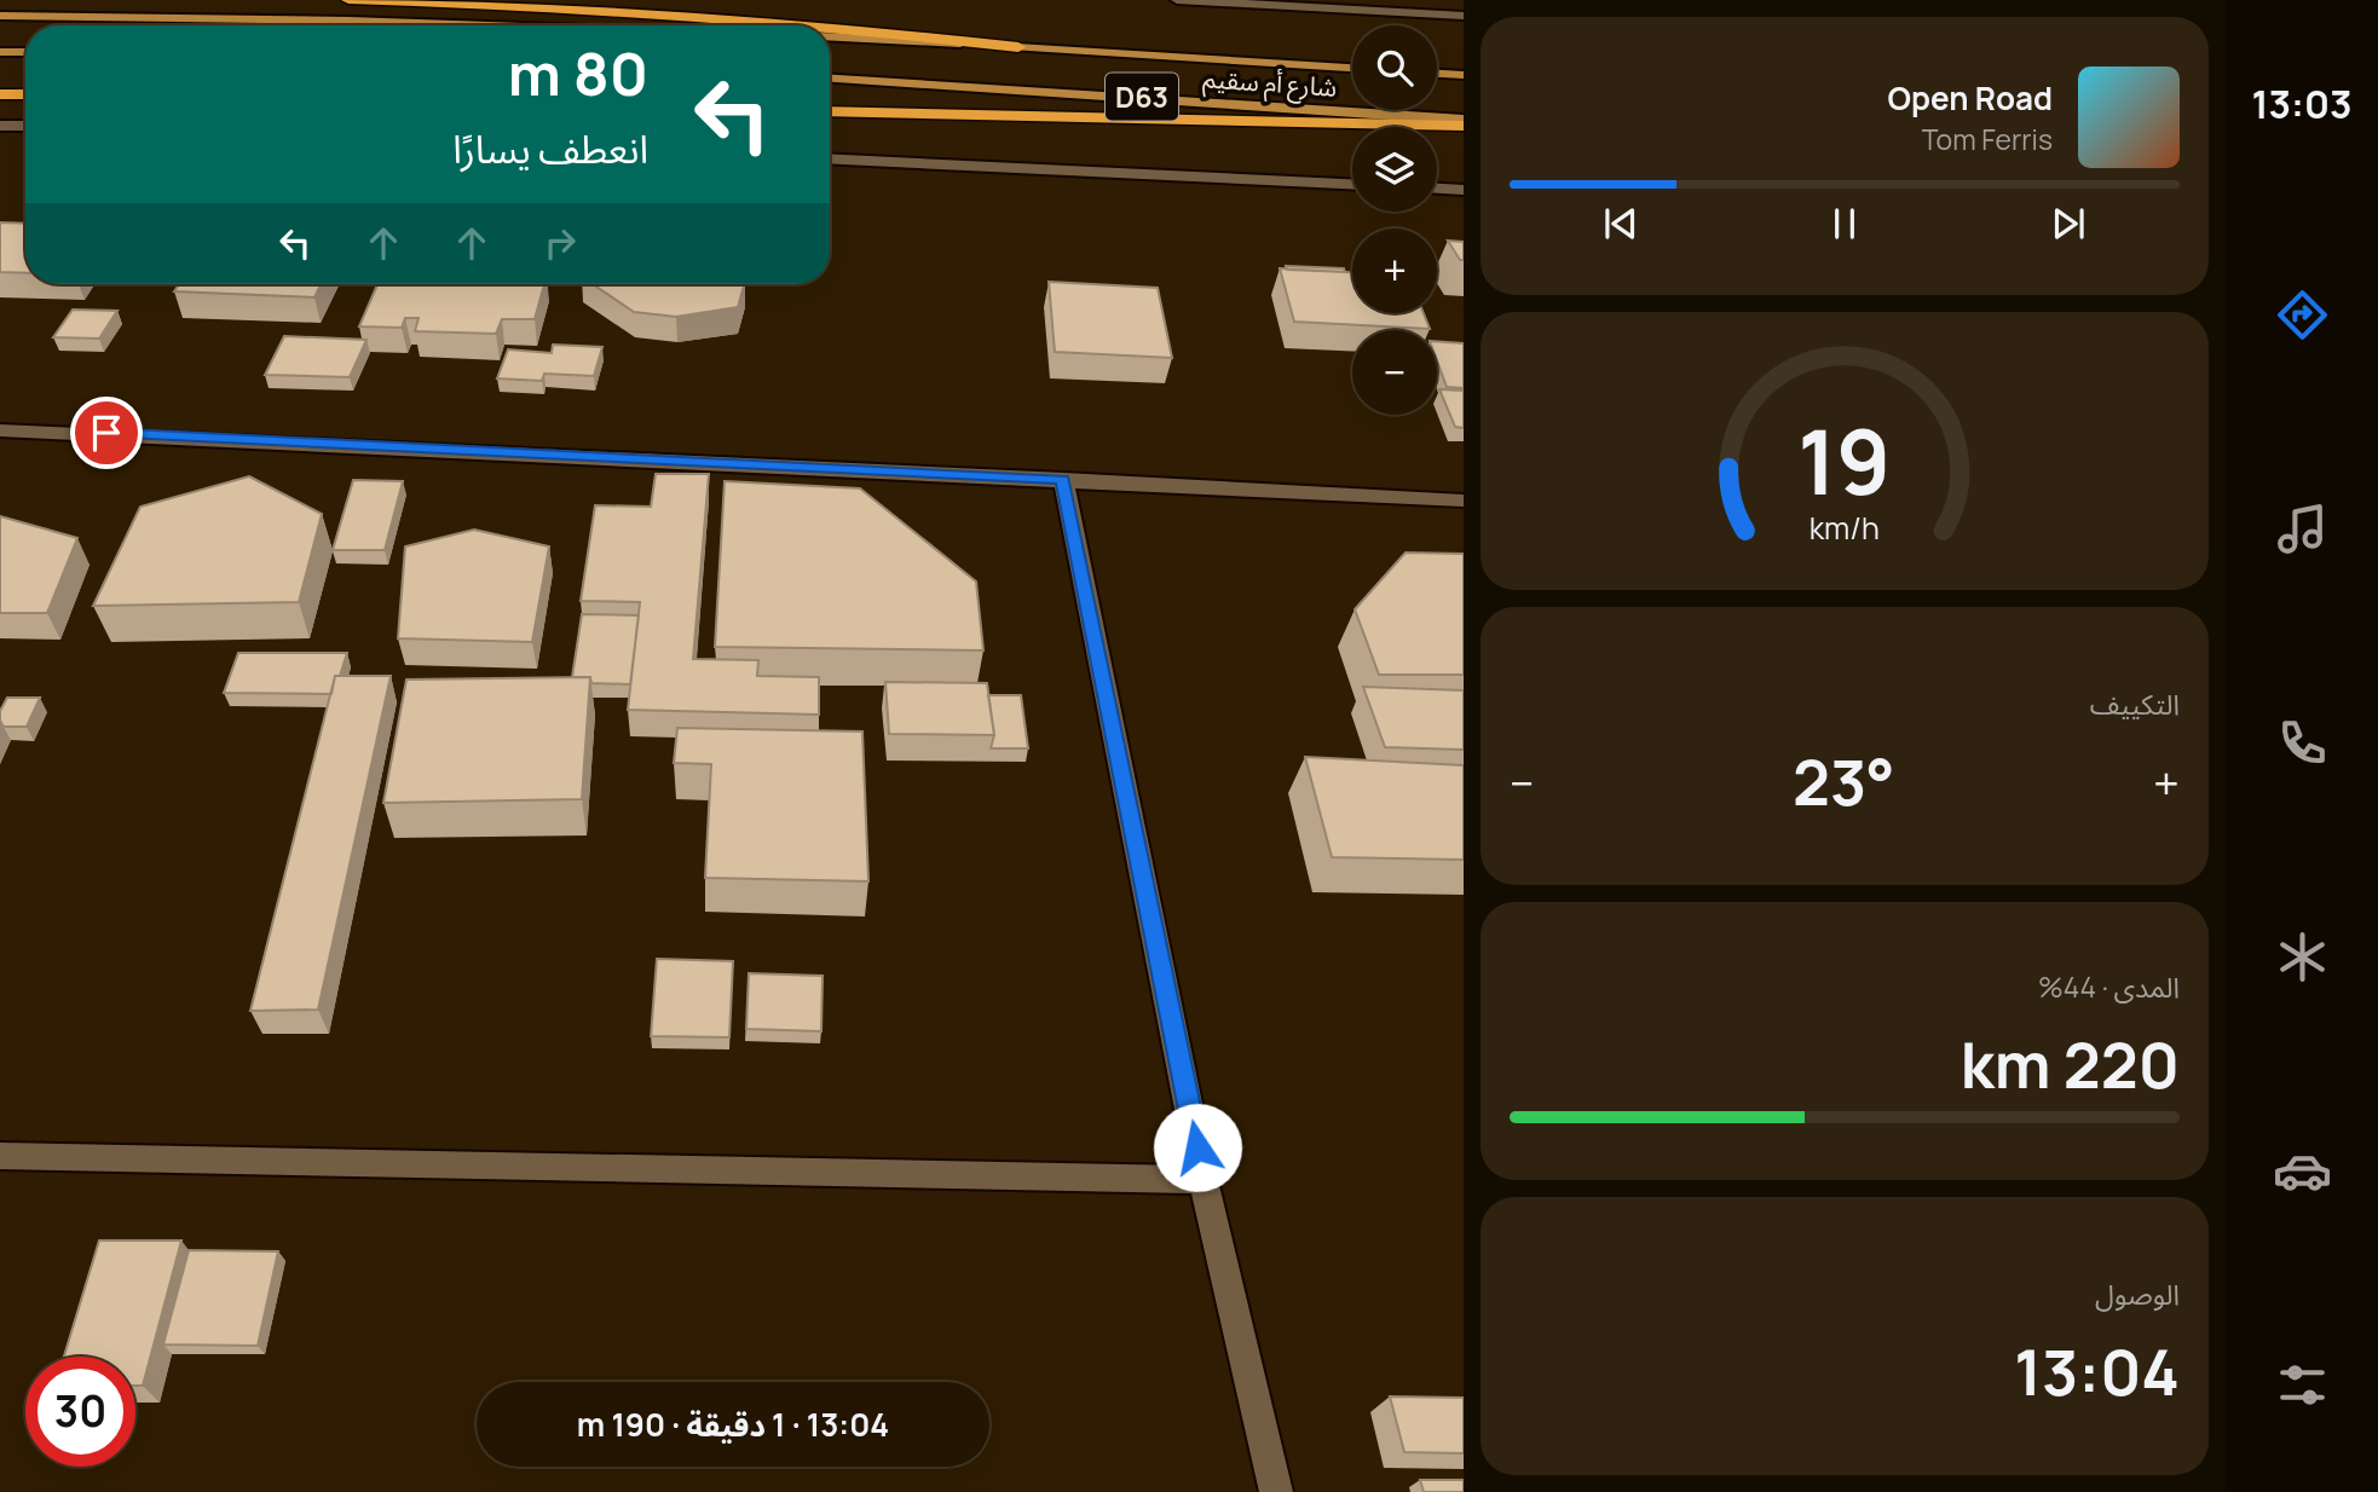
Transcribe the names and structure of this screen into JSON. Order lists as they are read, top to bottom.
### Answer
{
  "streets": {
    "main road": ["شارع أم سقيم", "D63"]
  },
  "page": {
    "tabs": "13:03",
    "map_buttons": ["+", "−"],
    "turn": ["80 m", "انعطف يسارًا"],
    "song": ["Open Road", "Tom Ferris"],
    "tile": [
      "التكييف",
      ["المدى · 44%", "220 km"],
      ["الوصول", "13:04"]
    ],
    "heat": ["−", "23°", "+"],
    "limit": "30",
    "trip": "13:04 · 1 دقيقة · 190 m",
    "gauge": ["19", "km/h"]
  }
}
